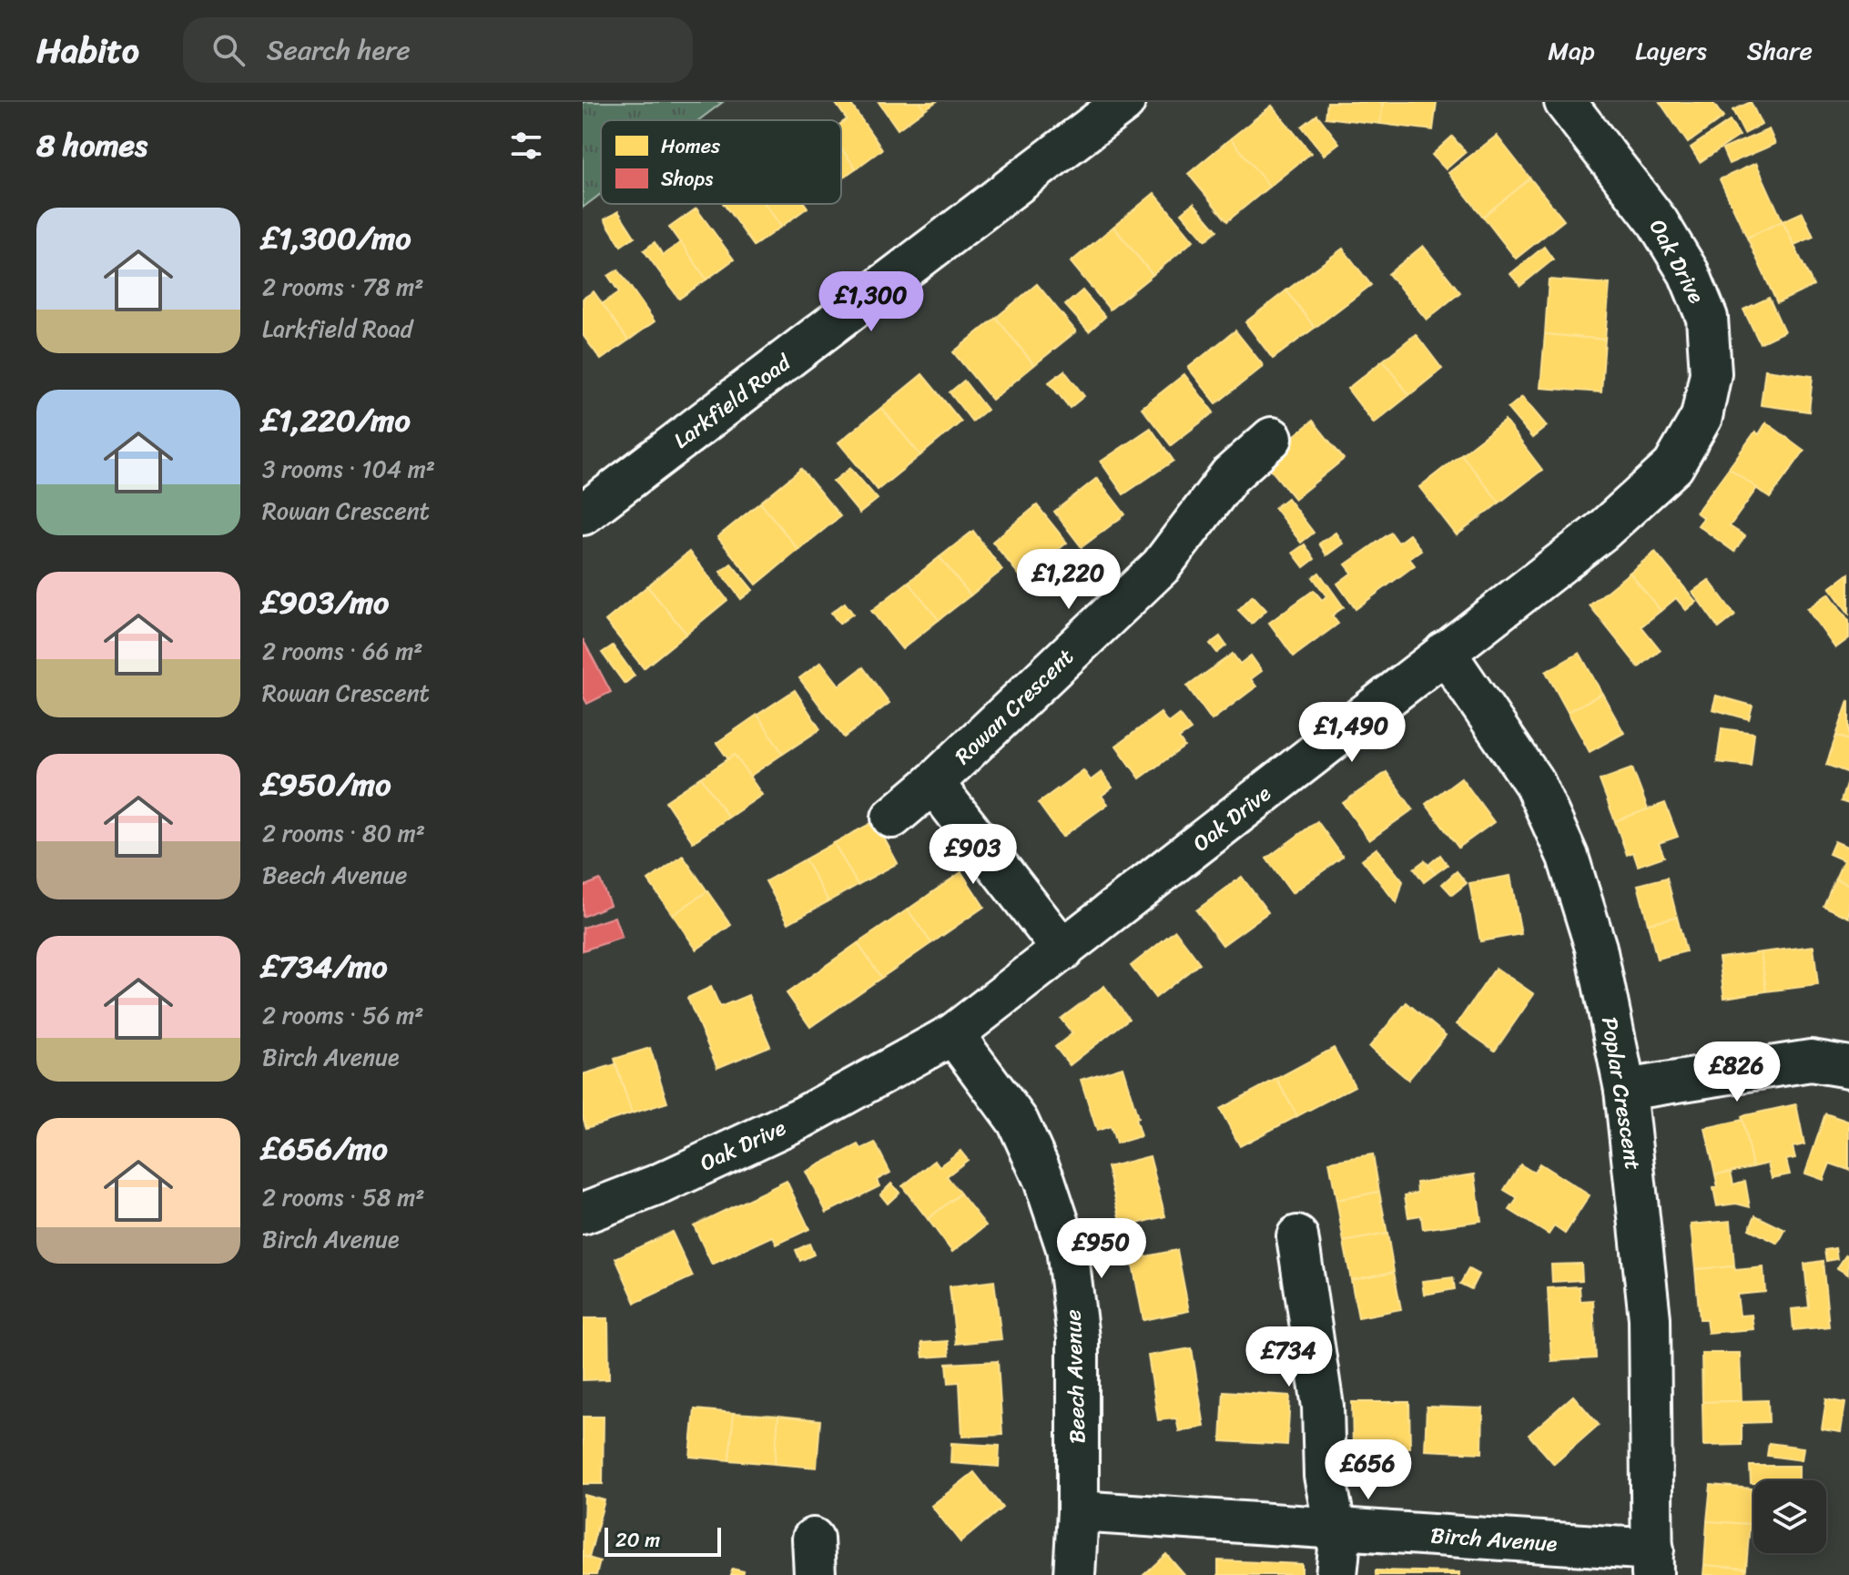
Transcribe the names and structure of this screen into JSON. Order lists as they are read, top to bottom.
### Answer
{
  "streets": {
    "street": [
      "Oak Drive",
      "Larkfield Road",
      "Rowan Crescent",
      "Poplar Crescent",
      "Beech Avenue",
      "Birch Avenue"
    ]
  },
  "crossings": [
    ["Oak Drive", "Poplar Crescent"],
    ["Oak Drive", "Beech Avenue"],
    ["Poplar Crescent", "Birch Avenue"],
    ["Beech Avenue", "Birch Avenue"]
  ],
  "legend": ["Homes", "Shops"],
  "scale_bar": "20 m",
  "page": {
    "header": "Habito",
    "search": "Search here",
    "nav": ["Map", "Layers", "Share"],
    "heading": "8 homes",
    "list": [
      {
        "name": "£1,300/mo",
        "note": "2 rooms · 78 m² · Larkfield Road"
      },
      {
        "name": "£1,220/mo",
        "note": "3 rooms · 104 m² · Rowan Crescent"
      },
      {
        "name": "£903/mo",
        "note": "2 rooms · 66 m² · Rowan Crescent"
      },
      {
        "name": "£950/mo",
        "note": "2 rooms · 80 m² · Beech Avenue"
      },
      {
        "name": "£734/mo",
        "note": "2 rooms · 56 m² · Birch Avenue"
      },
      {
        "name": "£656/mo",
        "note": "2 rooms · 58 m² · Birch Avenue"
      }
    ],
    "price": [
      "£1,300",
      "£1,220",
      "£1,490",
      "£903",
      "£826",
      "£950",
      "£734",
      "£656"
    ],
    "scale": "20 m"
  }
}
